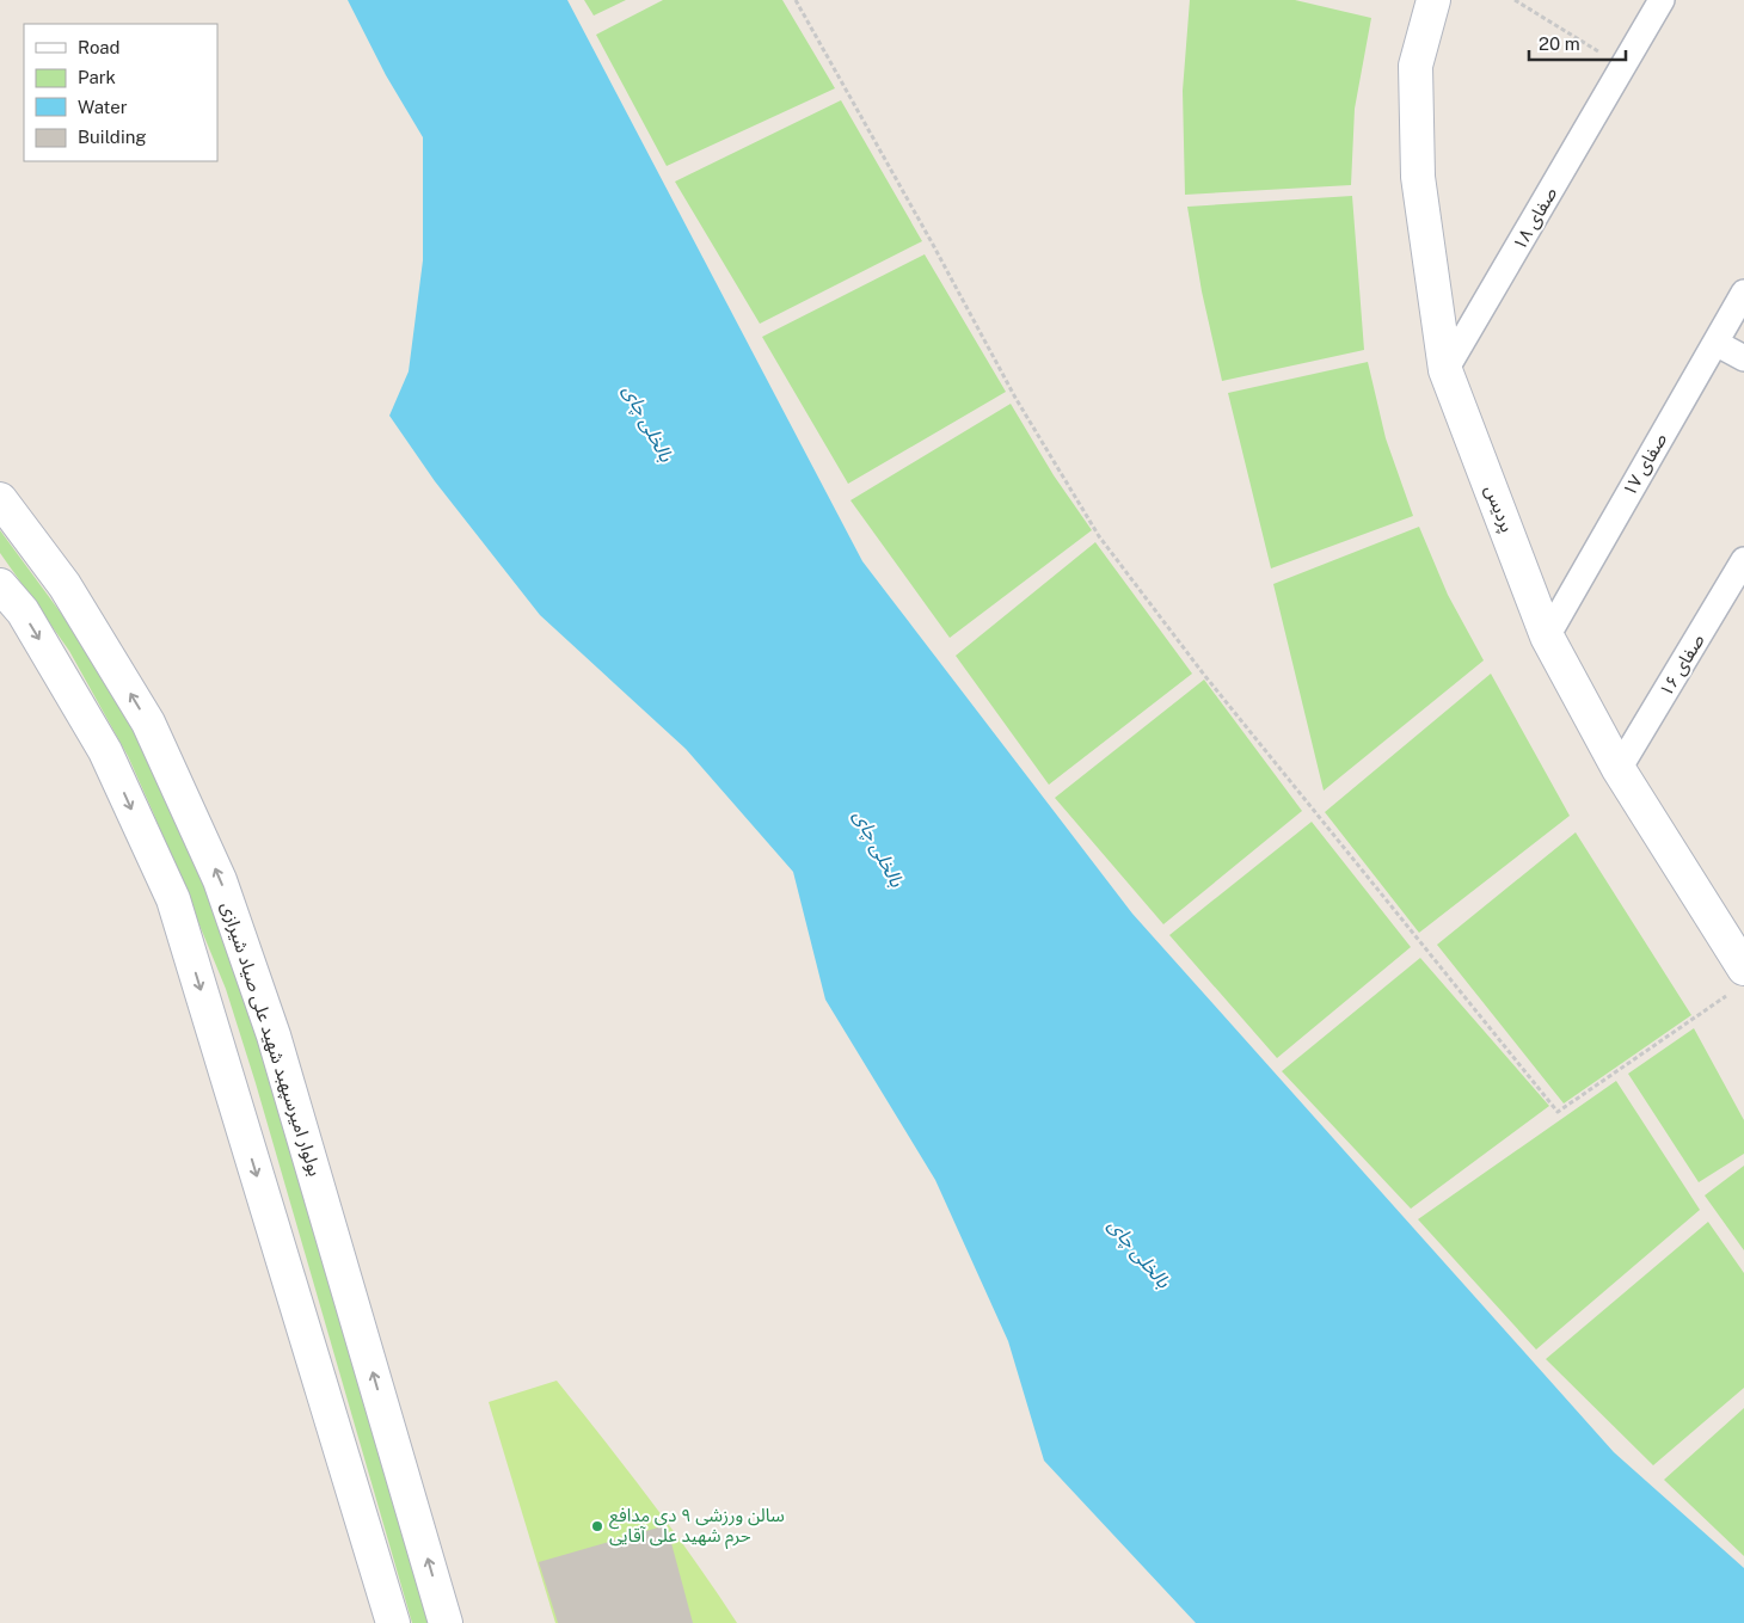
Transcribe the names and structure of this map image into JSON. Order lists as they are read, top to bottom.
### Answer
{
  "streets": {
    "main road": ["پردیس", "بولوار امیرسپهبد شهید علی صیاد شیرازی"],
    "street": ["صفای ۱۸", "صفای ۱۷", "صفای ۱۶"]
  },
  "crossings": [
    ["صفای ۱۸", "پردیس"],
    ["صفای ۱۷", "پردیس"],
    ["پردیس", "صفای ۱۶"]
  ],
  "water": ["بالخلی چای"],
  "places": ["سالن ورزشی ۹ دی مدافع حرم شهید علی آقایی"],
  "legend": [
    "Road",
    "Park",
    "Water",
    "Building"
  ],
  "scale_bar": "20 m"
}
